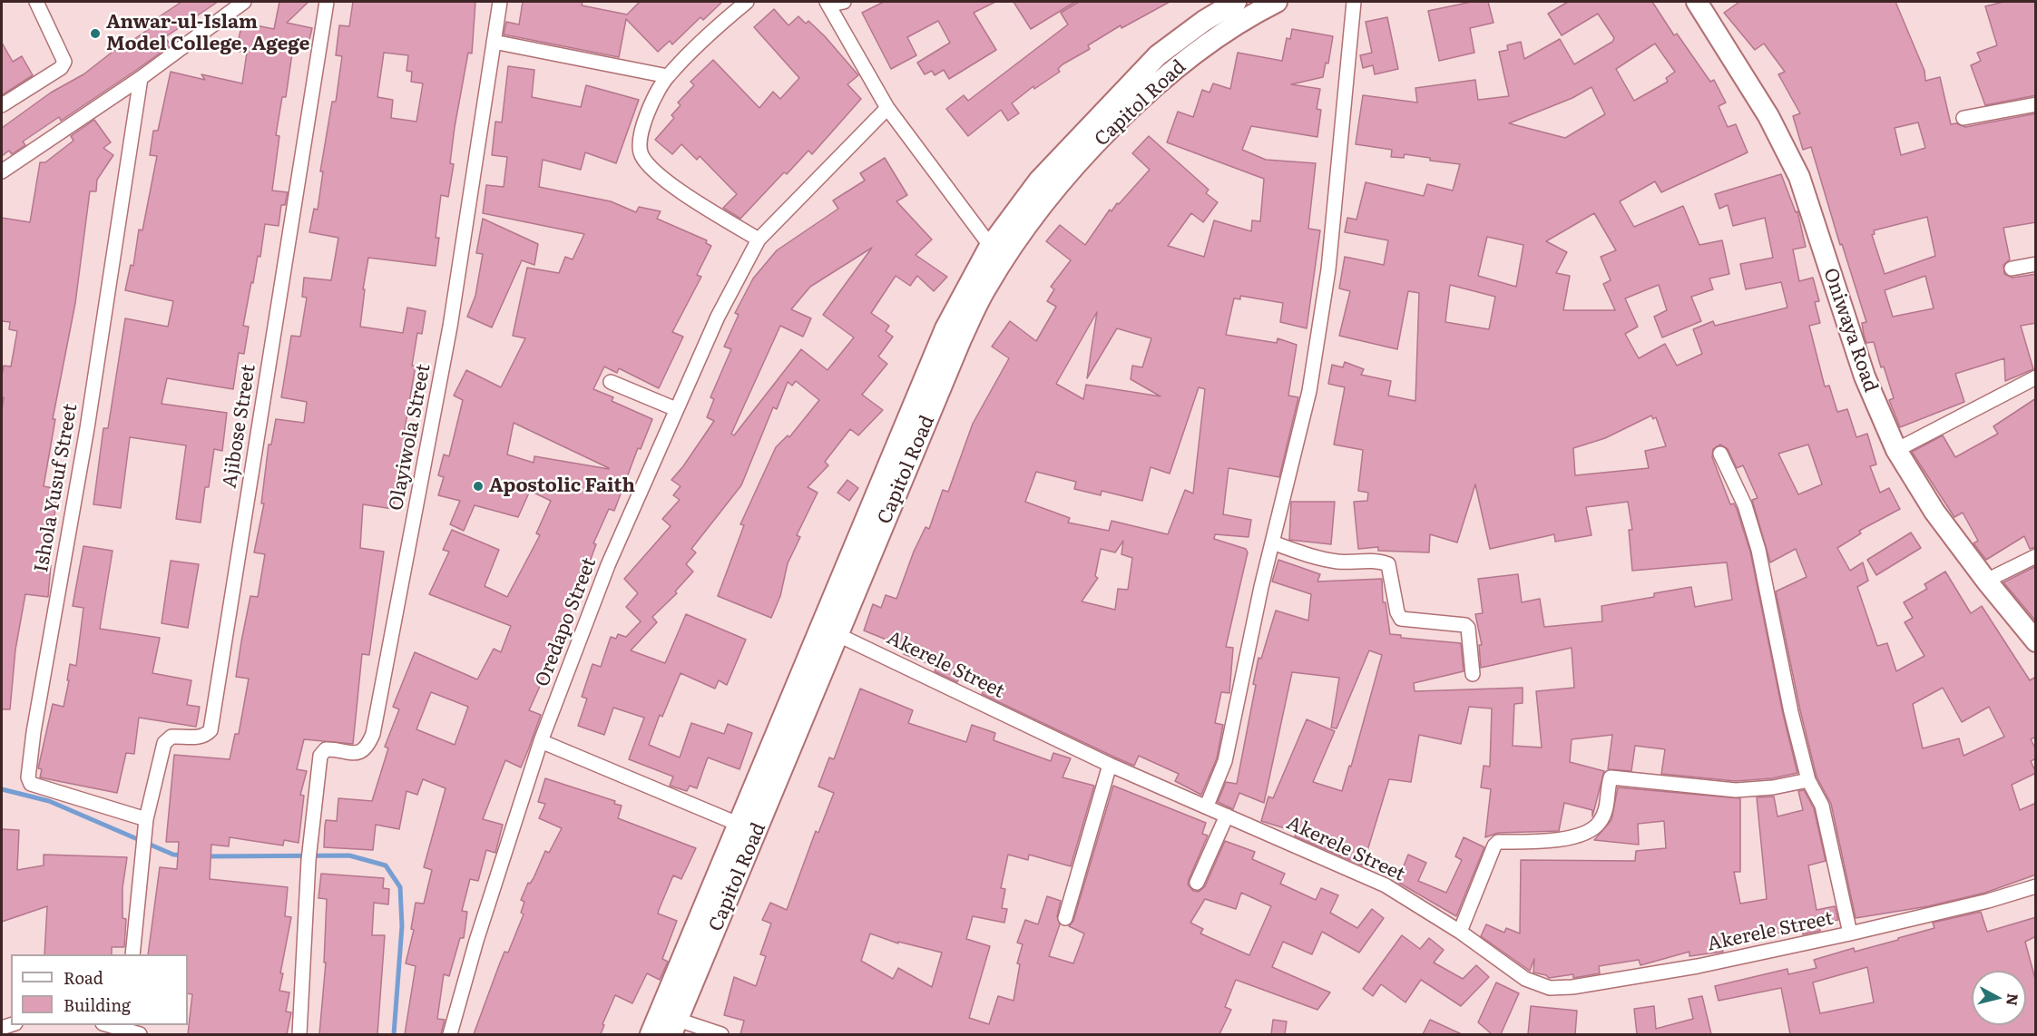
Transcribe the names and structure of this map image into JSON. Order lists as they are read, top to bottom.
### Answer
{
  "streets": {
    "main road": ["Capitol Road", "Oniwaya Road"],
    "street": [
      "Ajibose Street",
      "Olayiwola Street",
      "Ishola Yusuf Street",
      "Oredapo Street",
      "Akerele Street"
    ]
  },
  "crossings": [
    ["Capitol Road", "Akerele Street"],
    ["Ajibose Street", "Ishola Yusuf Street"]
  ],
  "places": ["Anwar-ul-Islam Model College, Agege", "Apostolic Faith"],
  "legend": ["Road", "Building"],
  "north": "right"
}
